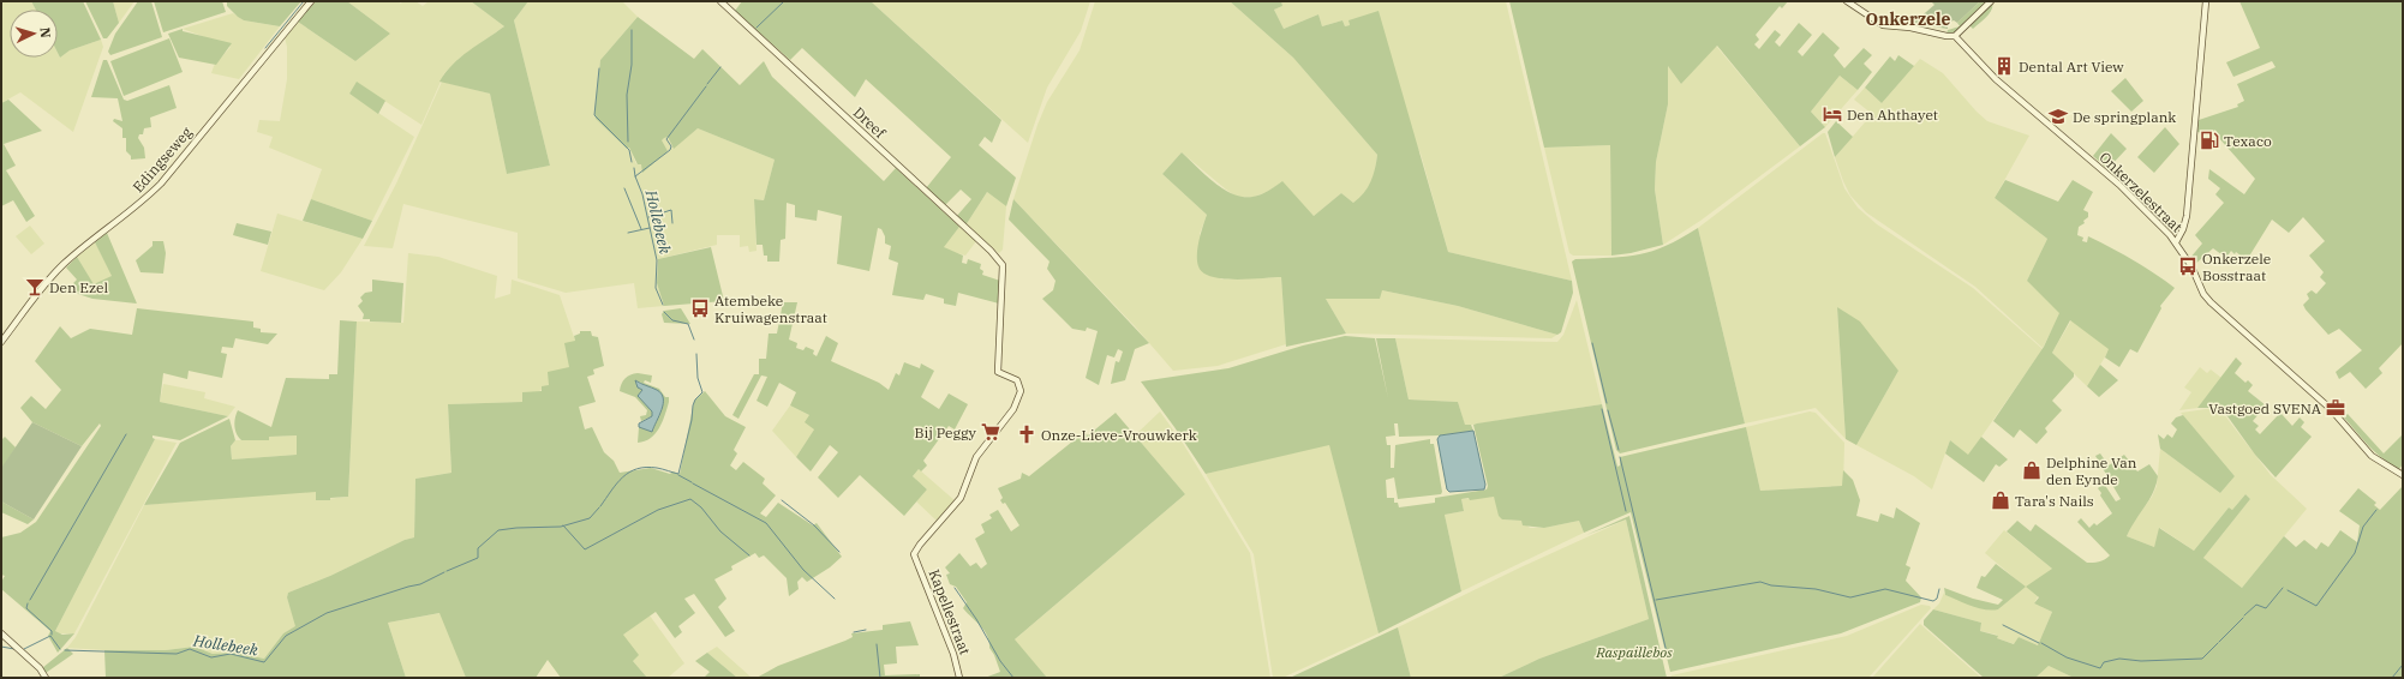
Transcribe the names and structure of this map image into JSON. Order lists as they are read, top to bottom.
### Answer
{
  "streets": {
    "street": [
      "Dreef",
      "Edingseweg",
      "Onkerzelestraat",
      "Kapellestraat"
    ]
  },
  "crossings": [
    ["Dreef", "Kapellestraat"]
  ],
  "districts": ["Onkerzele"],
  "water": ["Hollebeek"],
  "parks": ["Raspaillebos"],
  "places": {
    "building": ["Dental Art View"],
    "hotel": ["Den Ahthayet"],
    "school or university": ["De springplank"],
    "fuel station": ["Texaco"],
    "bus stop": ["Onkerzele Bosstraat", "Atembeke Kruiwagenstraat"],
    "bar": ["Den Ezel"],
    "office": ["Vastgoed SVENA"],
    "supermarket": ["Bij Peggy"],
    "church": ["Onze-Lieve-Vrouwkerk"],
    "shop": ["Delphine Van den Eynde", "Tara's Nails"]
  },
  "north": "right"
}
